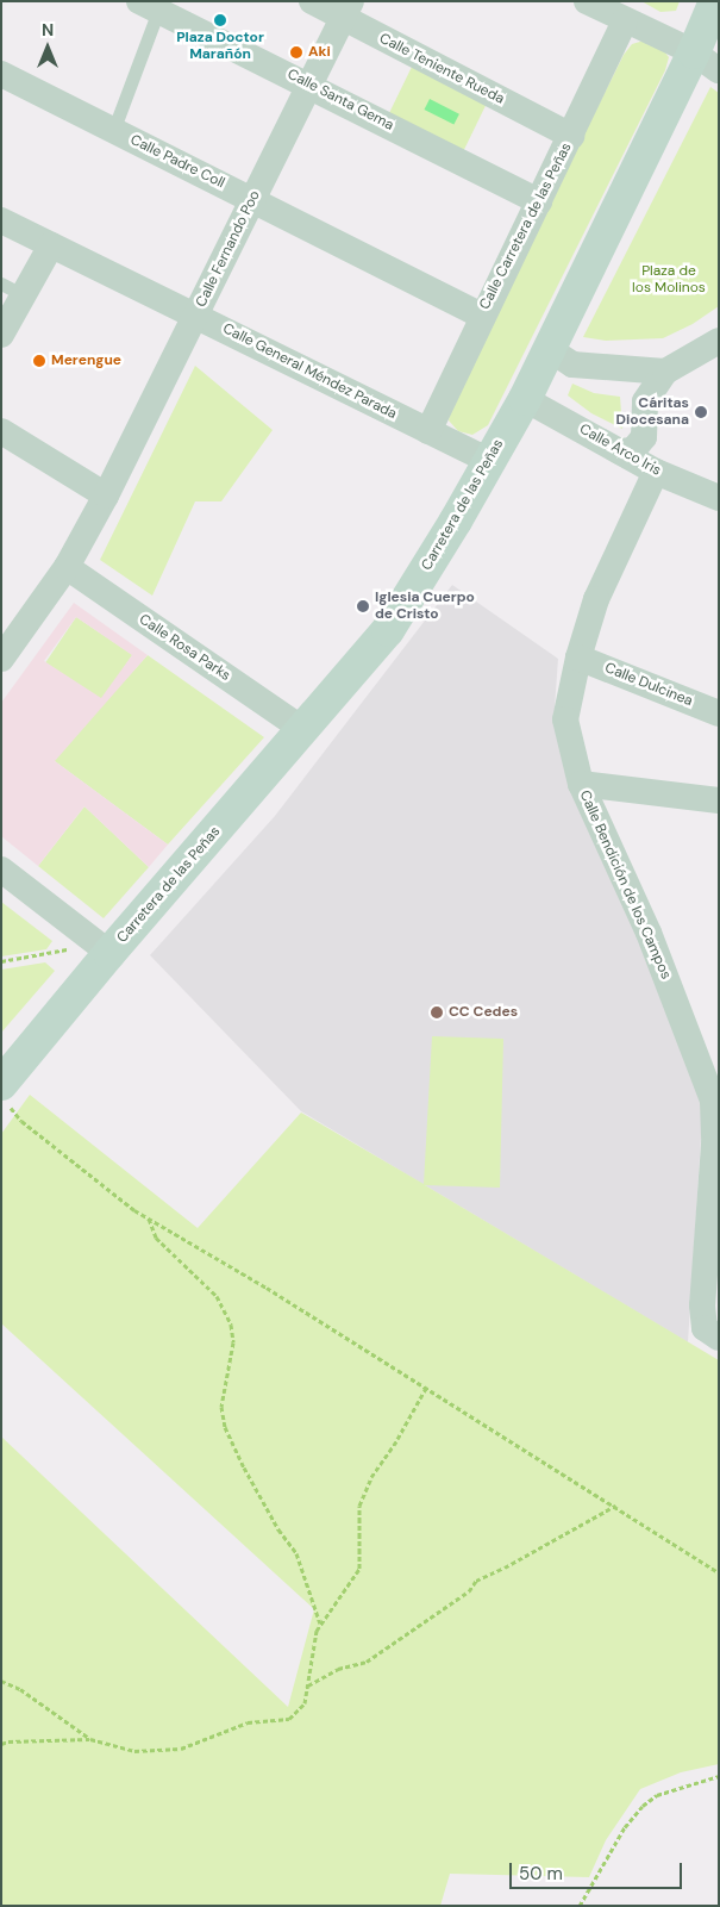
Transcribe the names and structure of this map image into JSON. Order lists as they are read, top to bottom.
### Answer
{
  "streets": {
    "main road": ["Carretera de las Peñas"],
    "street": [
      "Calle Teniente Rueda",
      "Calle Santa Gema",
      "Calle Padre Coll",
      "Calle Carretera de las Peñas",
      "Calle Fernando Poo",
      "Calle General Méndez Parada",
      "Calle Arco Iris",
      "Calle Rosa Parks",
      "Calle Dulcinea",
      "Calle Bendición de los Campos"
    ]
  },
  "crossings": [
    ["Calle Teniente Rueda", "Calle Carretera de las Peñas"],
    ["Calle Teniente Rueda", "Calle Fernando Poo"],
    ["Calle Santa Gema", "Calle Carretera de las Peñas"],
    ["Calle Santa Gema", "Calle Fernando Poo"],
    ["Calle Padre Coll", "Calle Carretera de las Peñas"],
    ["Calle Padre Coll", "Calle Fernando Poo"],
    ["Calle Carretera de las Peñas", "Calle General Méndez Parada"],
    ["Calle Fernando Poo", "Calle General Méndez Parada"],
    ["Calle Fernando Poo", "Calle Rosa Parks"],
    ["Calle General Méndez Parada", "Carretera de las Peñas"],
    ["Calle Arco Iris", "Carretera de las Peñas"],
    ["Calle Arco Iris", "Calle Bendición de los Campos"],
    ["Carretera de las Peñas", "Calle Rosa Parks"],
    ["Calle Dulcinea", "Calle Bendición de los Campos"]
  ],
  "parks": ["Plaza de los Molinos"],
  "places": [
    "Plaza Doctor Marañón",
    "Aki",
    "Merengue",
    "Cáritas Diocesana",
    "Iglesia Cuerpo de Cristo",
    "CC Cedes"
  ],
  "scale_bar": "50 m",
  "north": "top"
}
